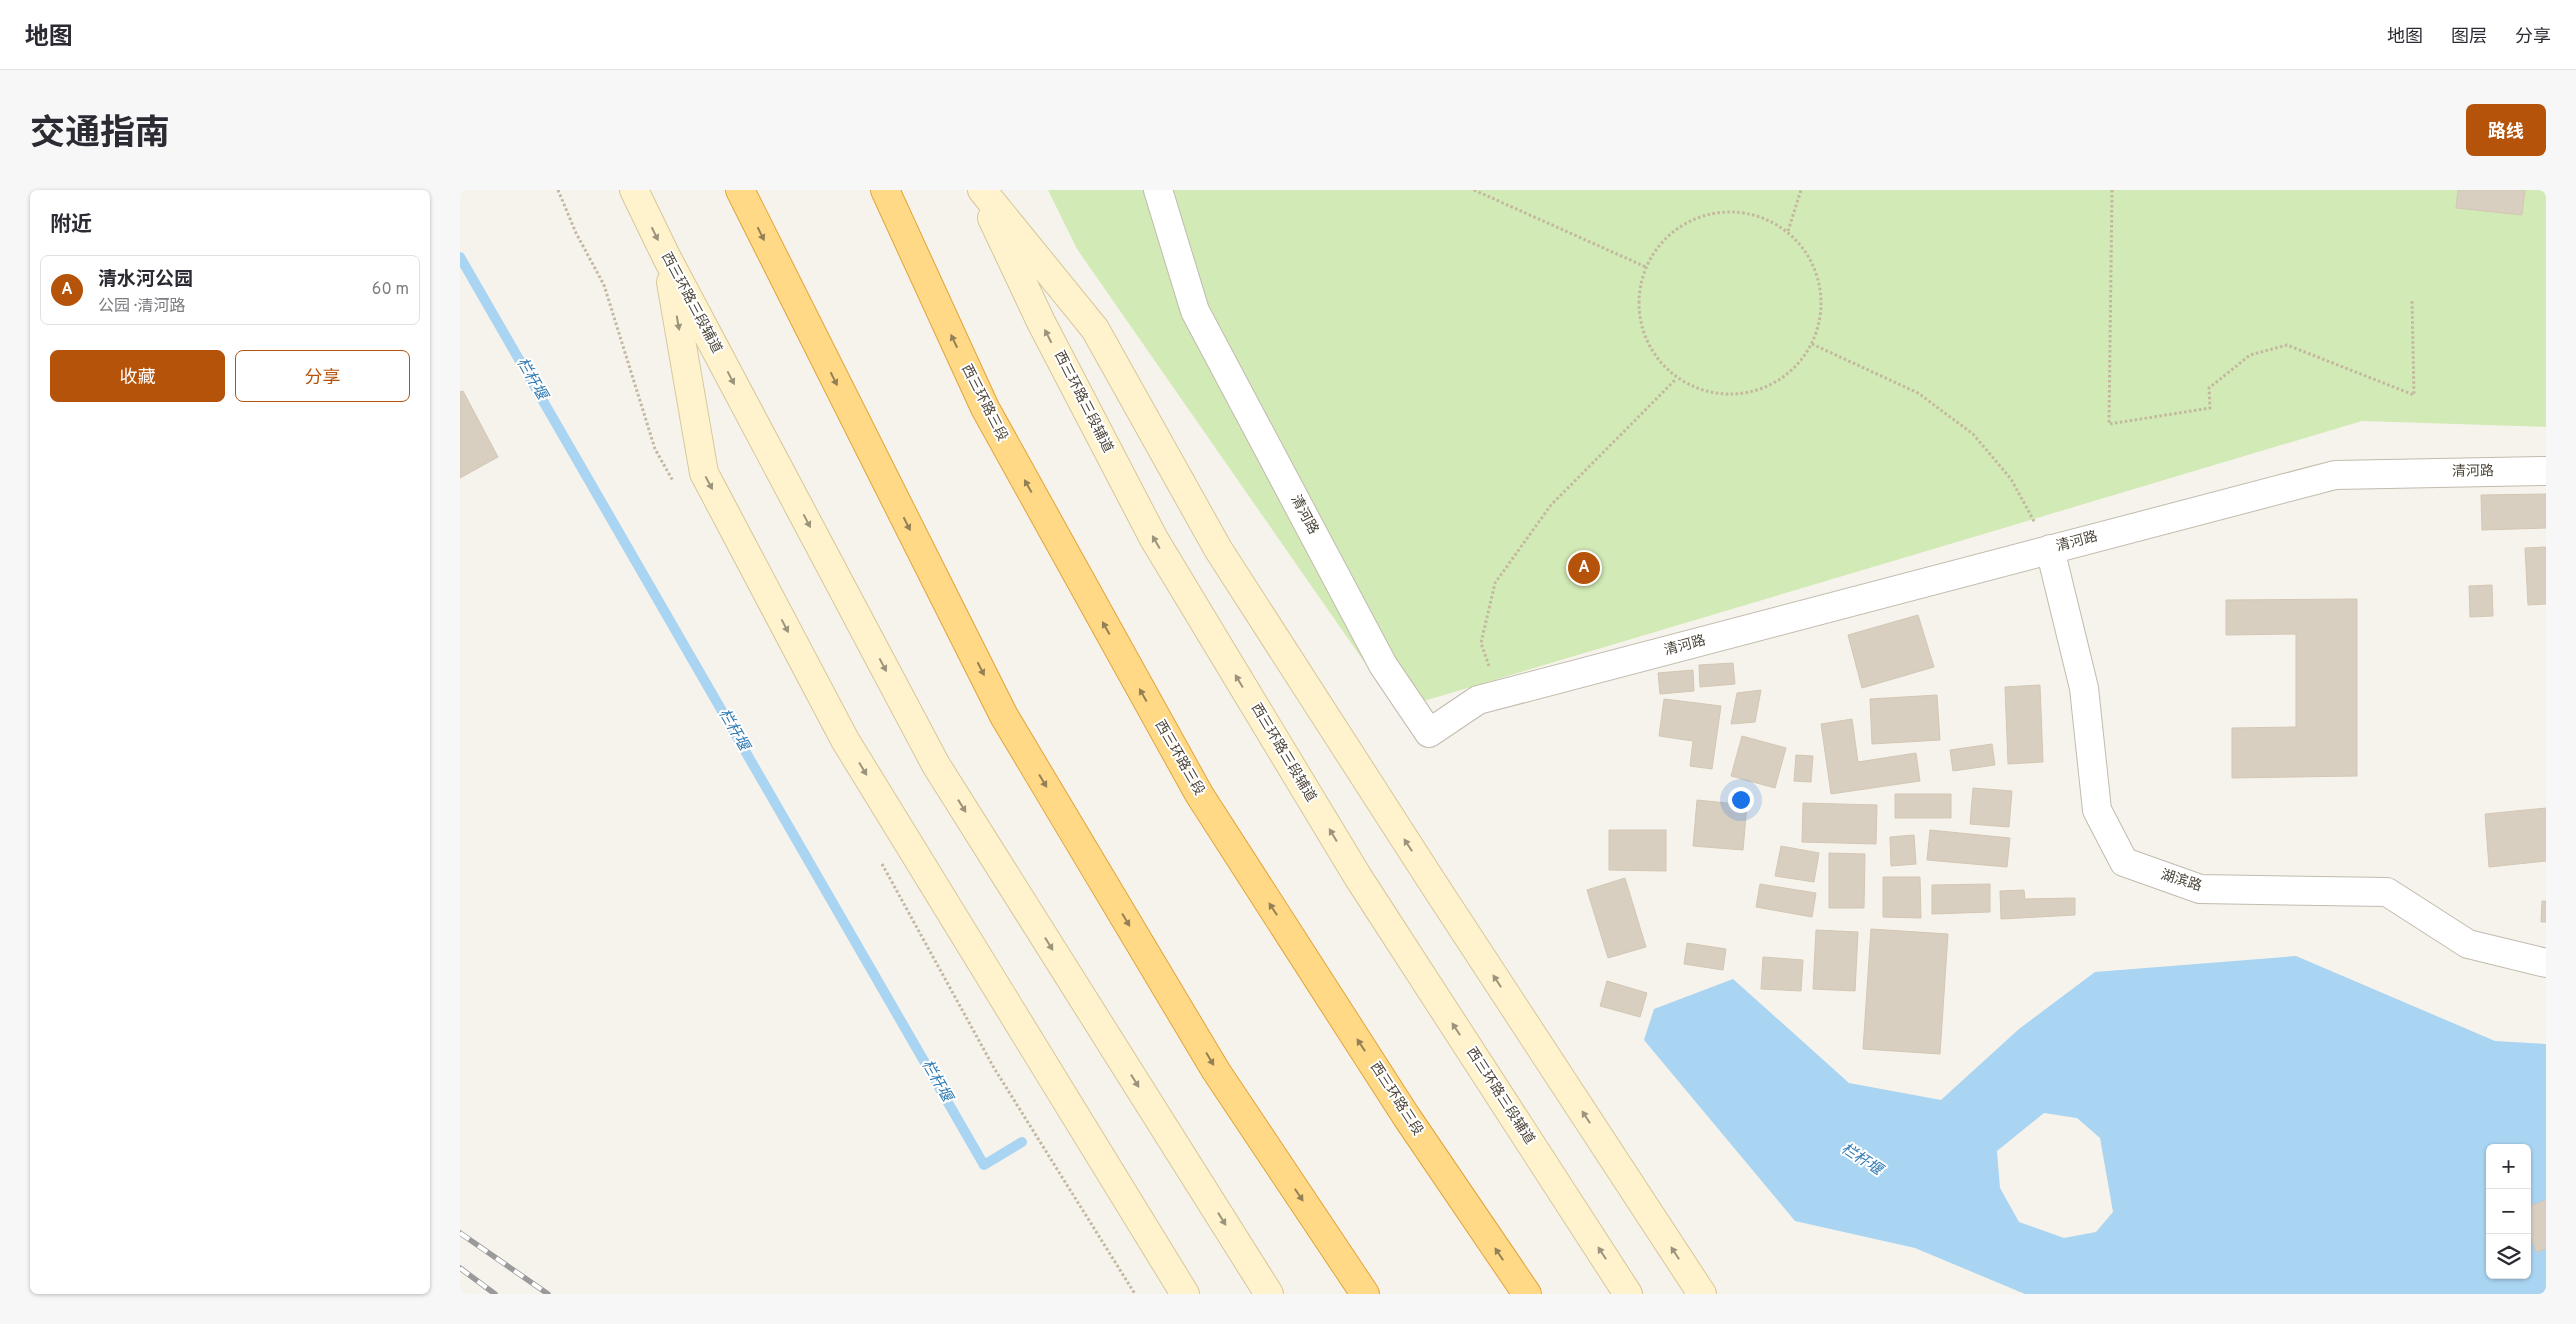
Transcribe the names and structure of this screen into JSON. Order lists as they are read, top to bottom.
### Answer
{
  "streets": {
    "highway": ["西三环路三段"],
    "main road": ["西三环路三段辅道"],
    "street": ["清河路", "湖滨路"]
  },
  "crossings": [
    ["清河路", "湖滨路"]
  ],
  "water": ["栏杆堰"],
  "page": {
    "header": "地图",
    "nav": ["地图", "图层", "分享"],
    "title": "交通指南",
    "buttons": [
      "路线",
      ["收藏", "分享"]
    ],
    "heading": "附近",
    "list": [
      {
        "mark": "A",
        "name": "清水河公园",
        "note": "公园 · 清河路",
        "value": "60 m"
      }
    ],
    "pins": "A",
    "map_buttons": ["+", "−"]
  }
}
